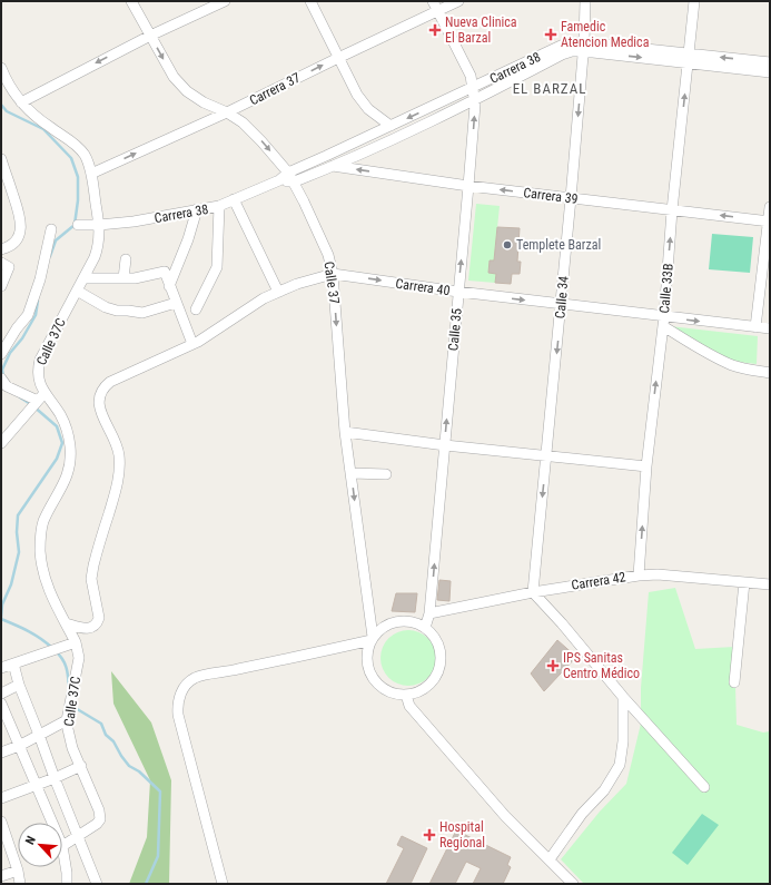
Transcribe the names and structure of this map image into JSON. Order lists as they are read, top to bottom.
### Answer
{
  "streets": {
    "street": [
      "Carrera 38",
      "Carrera 37",
      "Carrera 39",
      "Calle 37",
      "Carrera 40",
      "Calle 33B",
      "Calle 34",
      "Calle 35",
      "Calle 37C",
      "Carrera 42"
    ]
  },
  "crossings": [
    ["Carrera 38", "Carrera 39"],
    ["Carrera 38", "Calle 37"],
    ["Carrera 38", "Calle 33B"],
    ["Carrera 38", "Calle 34"],
    ["Carrera 38", "Calle 35"],
    ["Carrera 38", "Calle 37C"],
    ["Carrera 37", "Calle 37"],
    ["Carrera 37", "Calle 35"],
    ["Carrera 37", "Calle 37C"],
    ["Carrera 39", "Calle 33B"],
    ["Carrera 39", "Calle 34"],
    ["Carrera 39", "Calle 35"],
    ["Calle 37", "Carrera 40"],
    ["Calle 37", "Calle 35"],
    ["Carrera 40", "Calle 33B"],
    ["Carrera 40", "Calle 34"],
    ["Carrera 40", "Calle 35"],
    ["Carrera 40", "Calle 37C"],
    ["Calle 33B", "Carrera 42"],
    ["Calle 34", "Carrera 42"],
    ["Calle 35", "Carrera 42"]
  ],
  "one_way": [
    "Carrera 37",
    "Carrera 39",
    "Calle 37",
    "Calle 33B",
    "Calle 34",
    "Calle 35"
  ],
  "districts": ["EL BARZAL"],
  "places": {
    "health": [
      "Nueva Clinica El Barzal",
      "Famedic Atencion Medica",
      "IPS Sanitas Centro Médico",
      "Hospital Regional"
    ],
    "other": ["Templete Barzal"]
  },
  "north": "top left"
}
